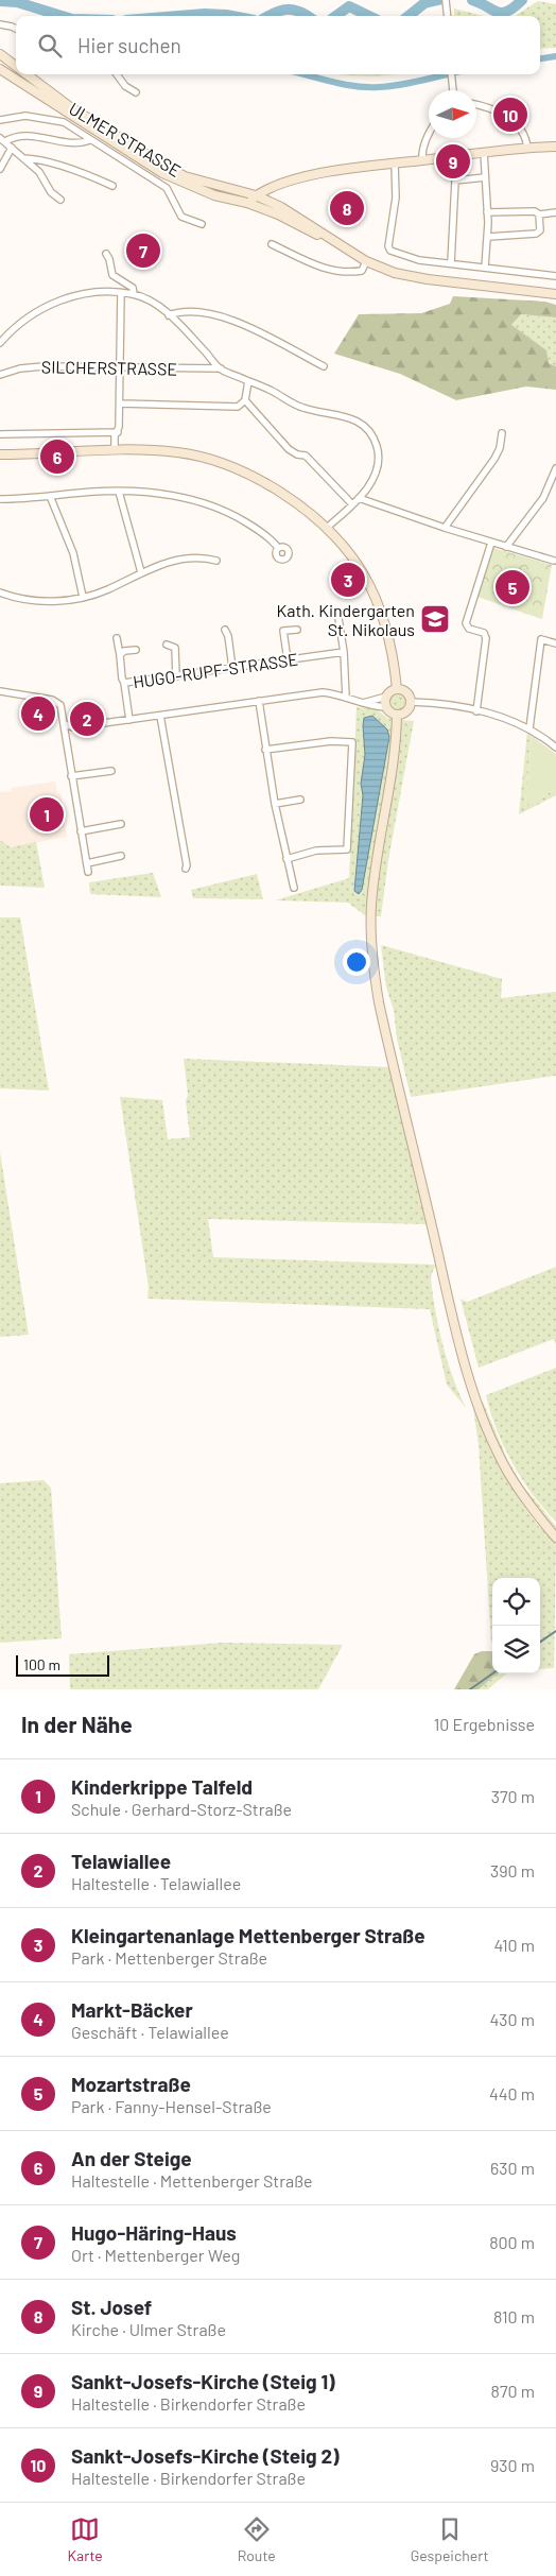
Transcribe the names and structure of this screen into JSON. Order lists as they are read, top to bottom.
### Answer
{
  "streets": {
    "main road": ["ULMER STRASSE"],
    "street": ["SILCHERSTRASSE", "HUGO-RUPF-STRASSE"]
  },
  "places": {
    "school or university": ["Kath. Kindergarten St. Nikolaus"]
  },
  "scale_bar": "100 m",
  "north": "right",
  "page": {
    "search": "Hier suchen",
    "pins": [
      "10",
      "9",
      "8",
      "7",
      "6",
      "3",
      "5",
      "4",
      "2",
      "1"
    ],
    "scale": "100 m",
    "heading": ["In der Nähe", "10 Ergebnisse"],
    "list": [
      {
        "mark": "1",
        "name": "Kinderkrippe Talfeld",
        "note": "Schule · Gerhard-Storz-Straße",
        "value": "370 m"
      },
      {
        "mark": "2",
        "name": "Telawiallee",
        "note": "Haltestelle · Telawiallee",
        "value": "390 m"
      },
      {
        "mark": "3",
        "name": "Kleingartenanlage Mettenberger Straße",
        "note": "Park · Mettenberger Straße",
        "value": "410 m"
      },
      {
        "mark": "4",
        "name": "Markt-Bäcker",
        "note": "Geschäft · Telawiallee",
        "value": "430 m"
      },
      {
        "mark": "5",
        "name": "Mozartstraße",
        "note": "Park · Fanny-Hensel-Straße",
        "value": "440 m"
      },
      {
        "mark": "6",
        "name": "An der Steige",
        "note": "Haltestelle · Mettenberger Straße",
        "value": "630 m"
      },
      {
        "mark": "7",
        "name": "Hugo-Häring-Haus",
        "note": "Ort · Mettenberger Weg",
        "value": "800 m"
      },
      {
        "mark": "8",
        "name": "St. Josef",
        "note": "Kirche · Ulmer Straße",
        "value": "810 m"
      },
      {
        "mark": "9",
        "name": "Sankt-Josefs-Kirche (Steig 1)",
        "note": "Haltestelle · Birkendorfer Straße",
        "value": "870 m"
      },
      {
        "mark": "10",
        "name": "Sankt-Josefs-Kirche (Steig 2)",
        "note": "Haltestelle · Birkendorfer Straße",
        "value": "930 m"
      }
    ],
    "nav": ["Karte", "Route", "Gespeichert"]
  }
}
